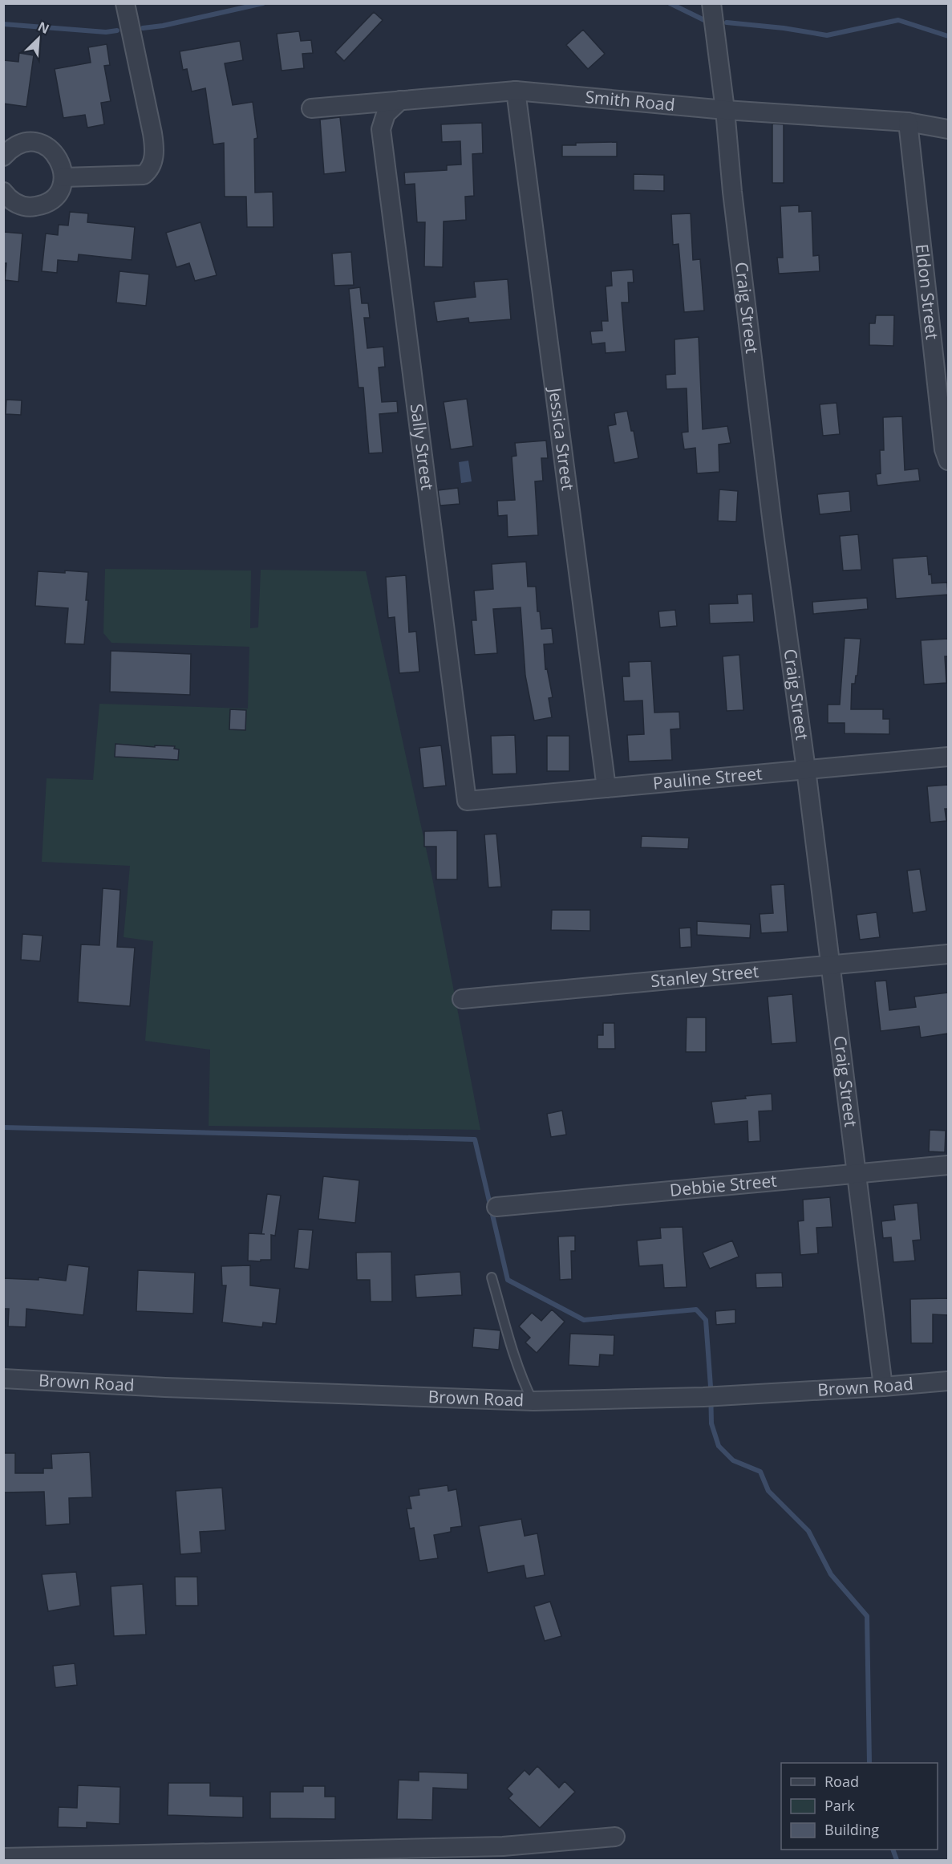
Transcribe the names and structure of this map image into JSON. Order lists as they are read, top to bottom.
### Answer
{
  "streets": {
    "street": [
      "Smith Road",
      "Eldon Street",
      "Craig Street",
      "Jessica Street",
      "Sally Street",
      "Pauline Street",
      "Stanley Street",
      "Debbie Street",
      "Brown Road"
    ]
  },
  "crossings": [
    ["Smith Road", "Eldon Street"],
    ["Smith Road", "Craig Street"],
    ["Smith Road", "Jessica Street"],
    ["Smith Road", "Sally Street"],
    ["Craig Street", "Pauline Street"],
    ["Craig Street", "Stanley Street"],
    ["Craig Street", "Debbie Street"],
    ["Craig Street", "Brown Road"],
    ["Jessica Street", "Pauline Street"],
    ["Sally Street", "Pauline Street"]
  ],
  "legend": ["Road", "Park", "Building"],
  "north": "top right"
}
